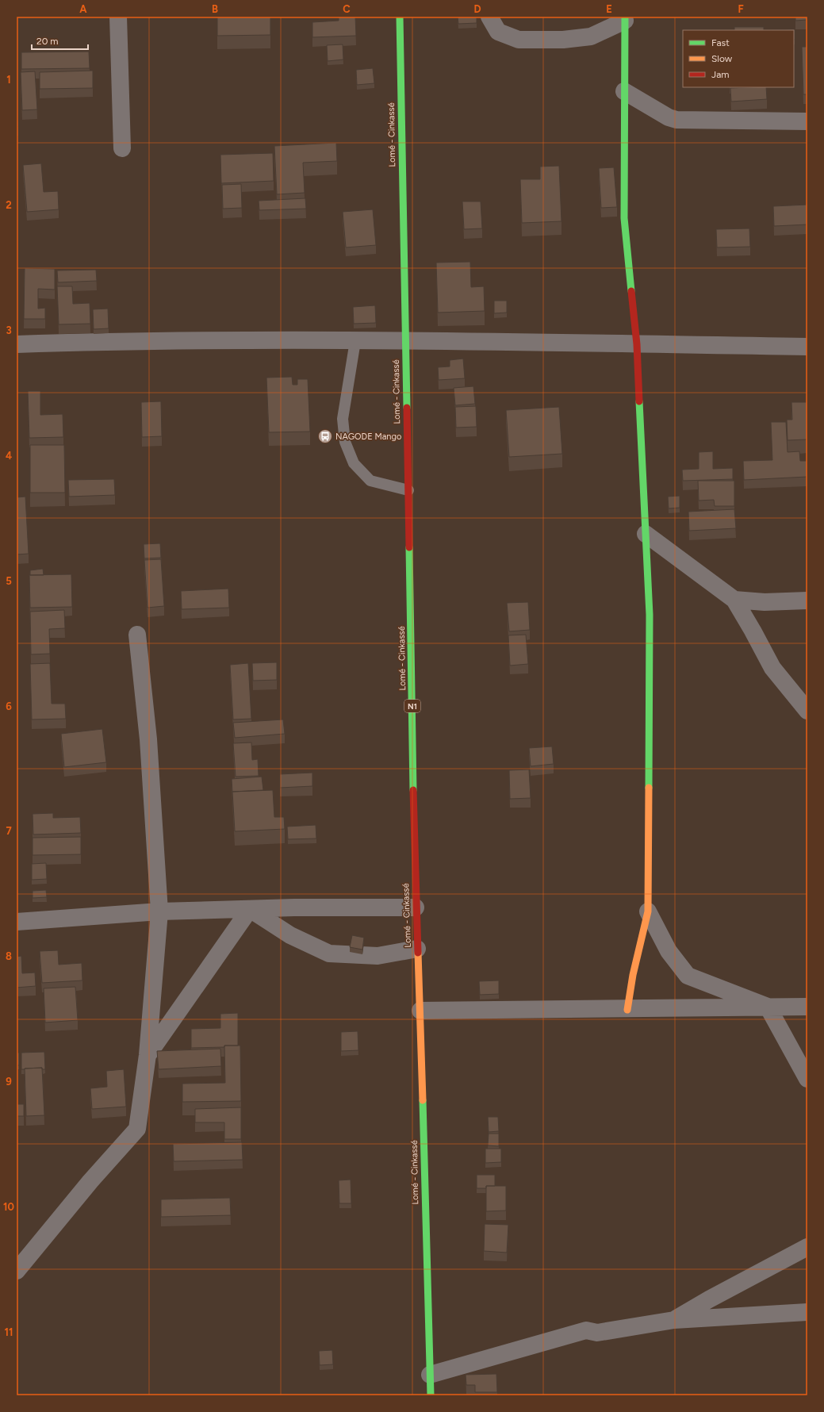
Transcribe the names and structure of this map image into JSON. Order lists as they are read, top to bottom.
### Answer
{
  "streets": {
    "main road": ["Lomé - Cinkassé", "N1"]
  },
  "places": {
    "bus stop": ["NAGODE Mango"]
  },
  "legend": ["Fast", "Slow", "Jam"],
  "scale_bar": "20 m",
  "grid": {
    "columns": [
      "A",
      "B",
      "C",
      "D",
      "E",
      "F"
    ],
    "rows": [
      "1",
      "2",
      "3",
      "4",
      "5",
      "6",
      "7",
      "8",
      "9",
      "10",
      "11"
    ]
  }
}
